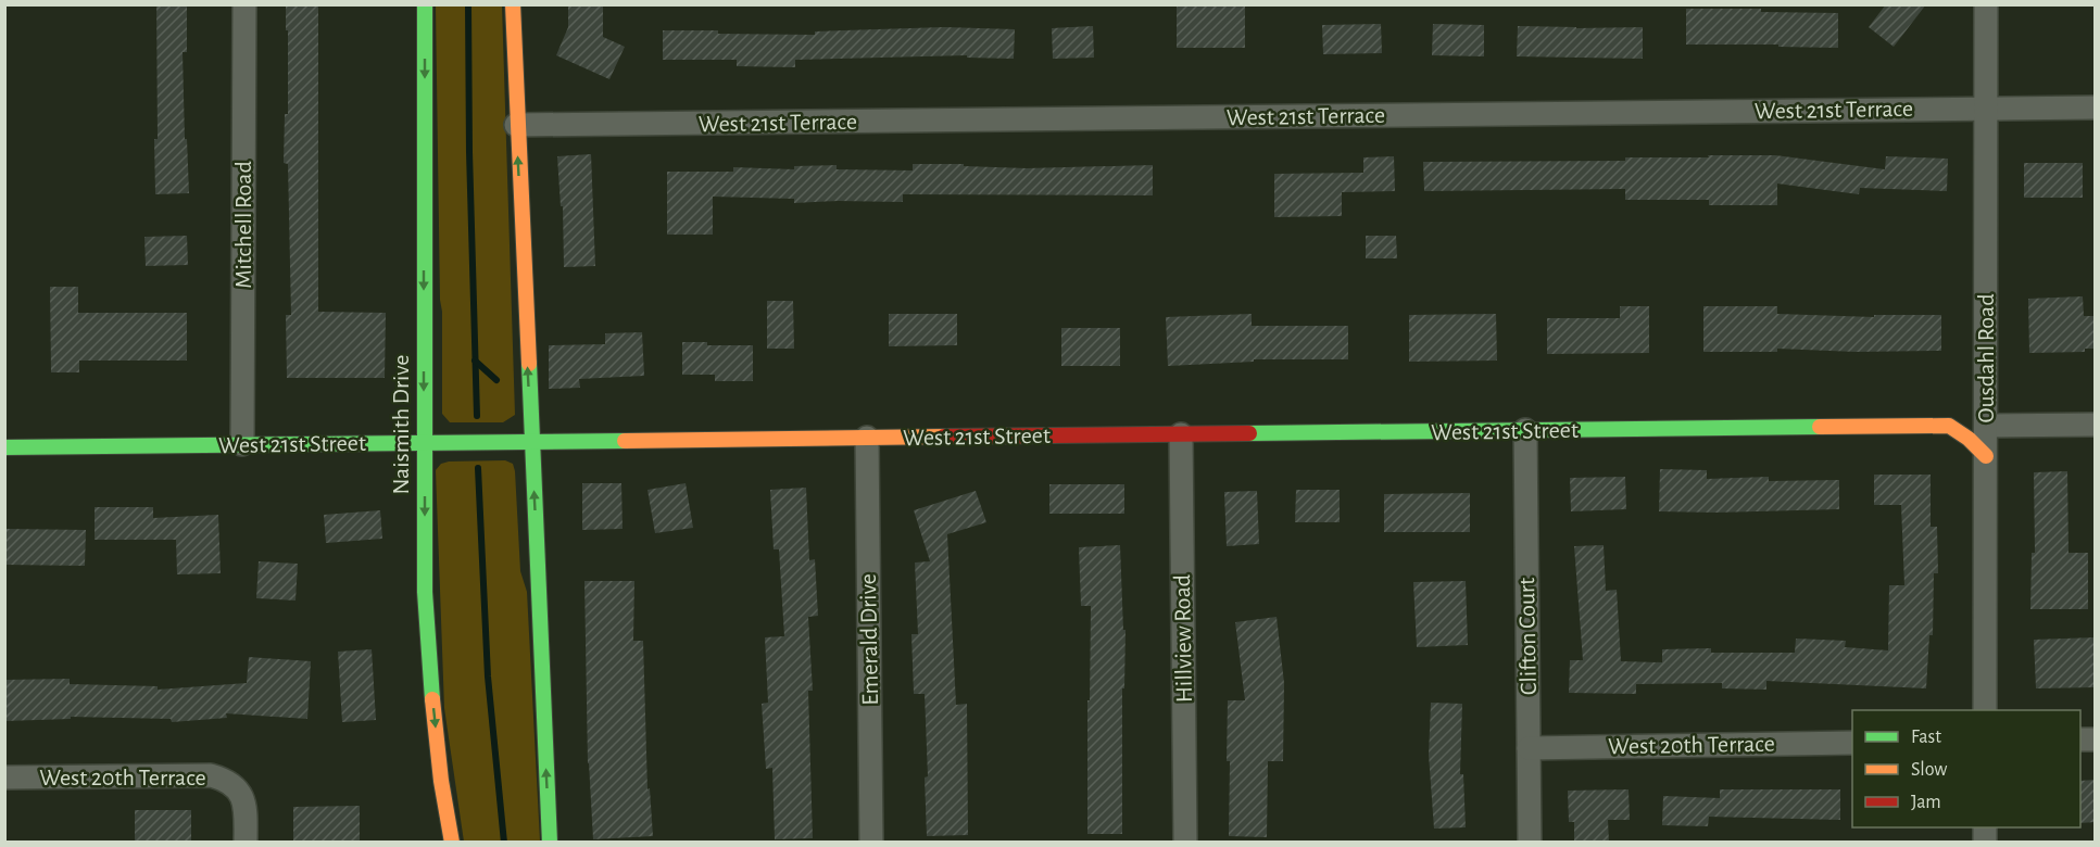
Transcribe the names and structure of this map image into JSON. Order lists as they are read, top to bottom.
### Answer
{
  "streets": {
    "street": [
      "West 21st Terrace",
      "Mitchell Road",
      "Ousdahl Road",
      "Naismith Drive",
      "West 21st Street",
      "Clifton Court",
      "Hillview Road",
      "Emerald Drive",
      "West 20th Terrace"
    ]
  },
  "crossings": [
    ["West 21st Terrace", "Ousdahl Road"],
    ["Mitchell Road", "West 21st Street"],
    ["Naismith Drive", "West 21st Street"],
    ["West 21st Street", "Clifton Court"],
    ["West 21st Street", "Hillview Road"],
    ["West 21st Street", "Emerald Drive"],
    ["Clifton Court", "West 20th Terrace"]
  ],
  "legend": ["Fast", "Slow", "Jam"]
}
